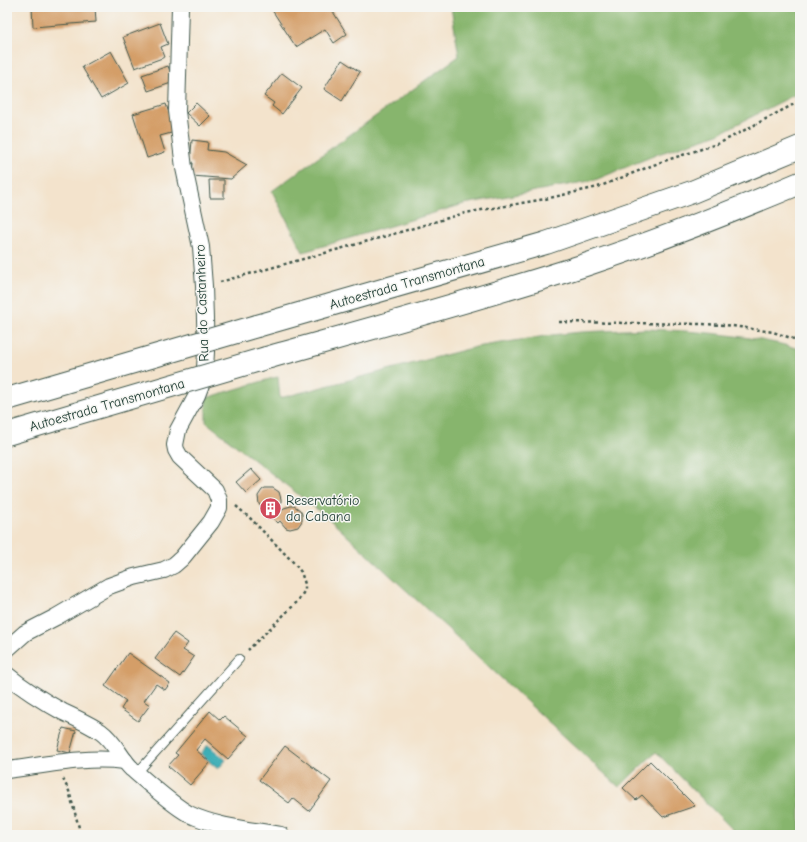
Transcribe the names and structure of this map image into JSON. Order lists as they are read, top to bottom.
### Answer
{
  "streets": {
    "highway": ["Autoestrada Transmontana"],
    "street": ["Rua do Castanheiro"]
  },
  "places": {
    "building": ["Reservatório da Cabana"]
  }
}
